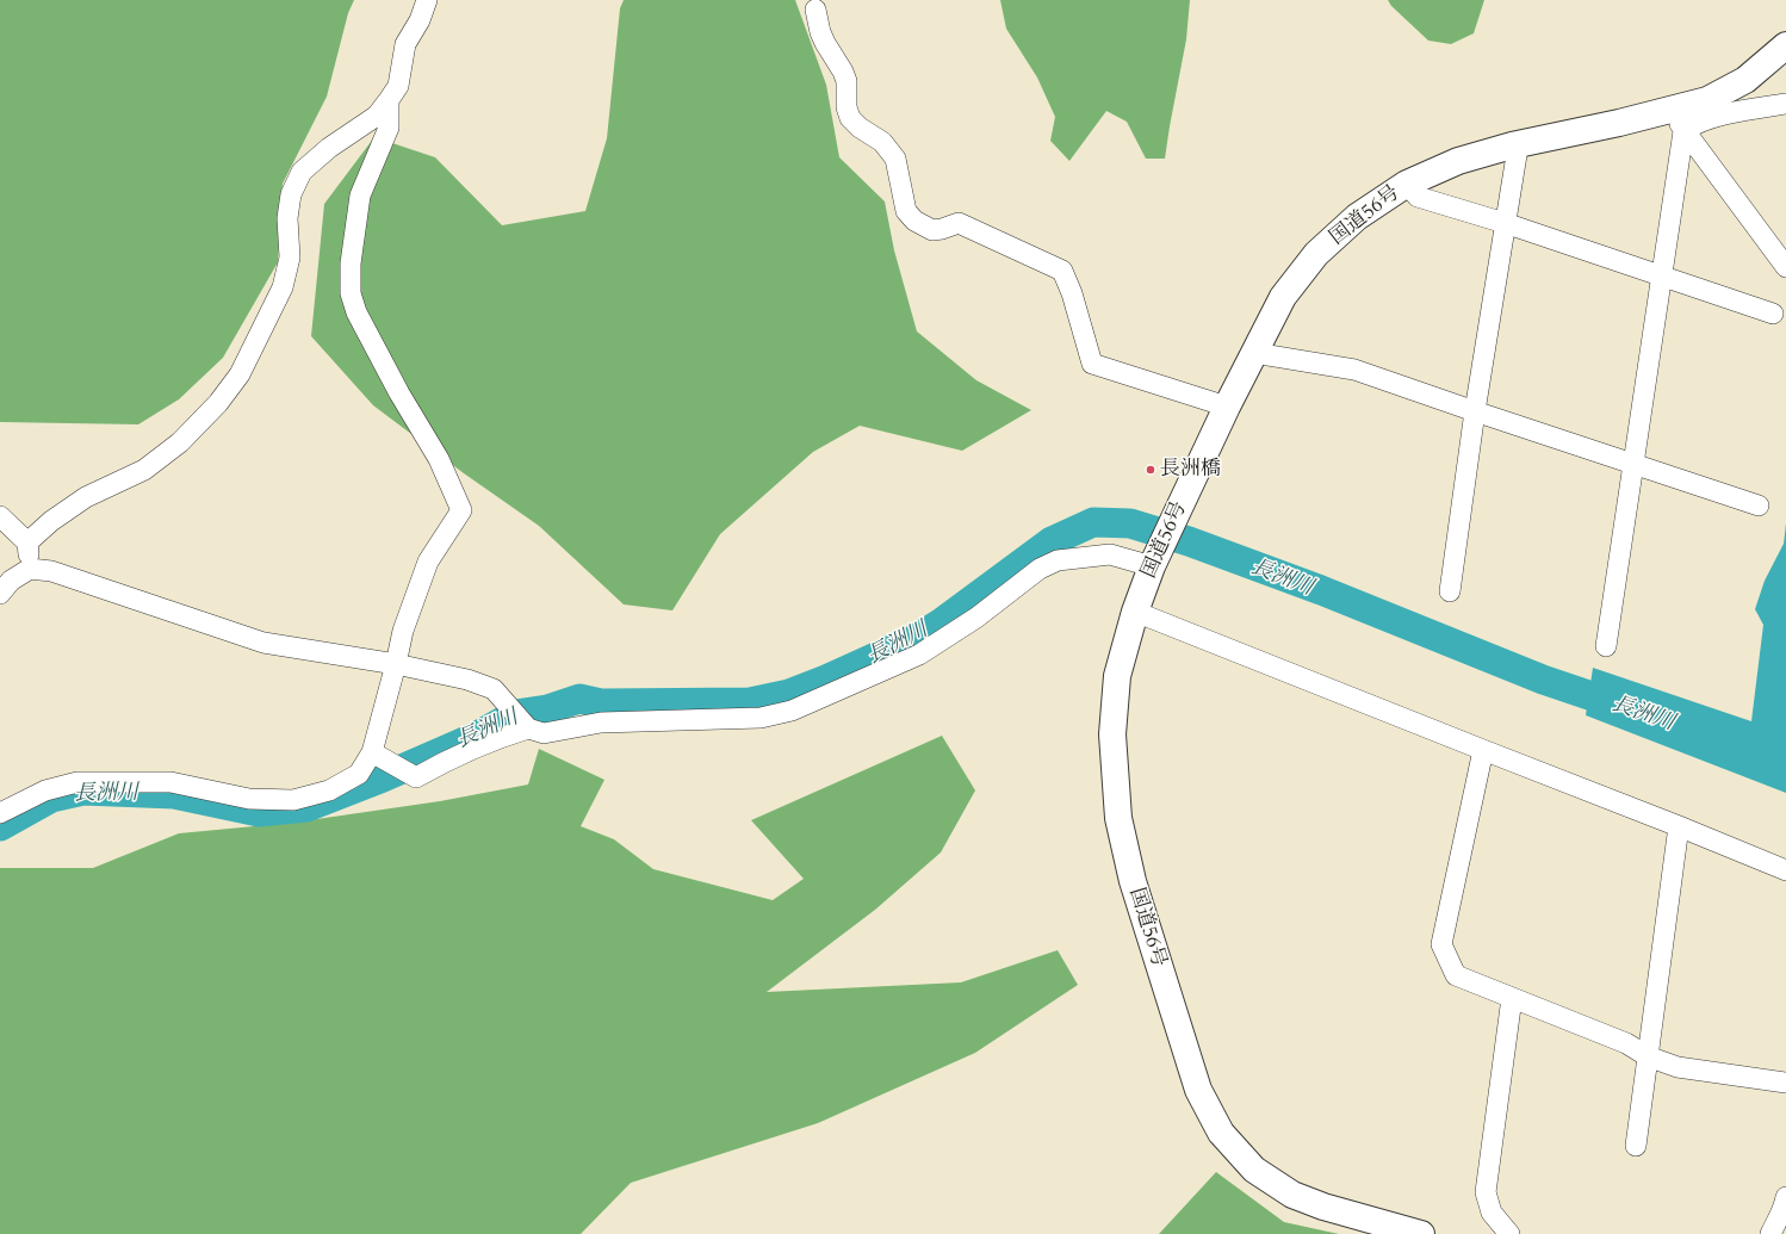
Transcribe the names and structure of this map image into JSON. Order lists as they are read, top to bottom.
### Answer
{
  "streets": {
    "highway": ["国道56号"]
  },
  "water": ["長洲川"],
  "places": ["長洲橋"]
}
